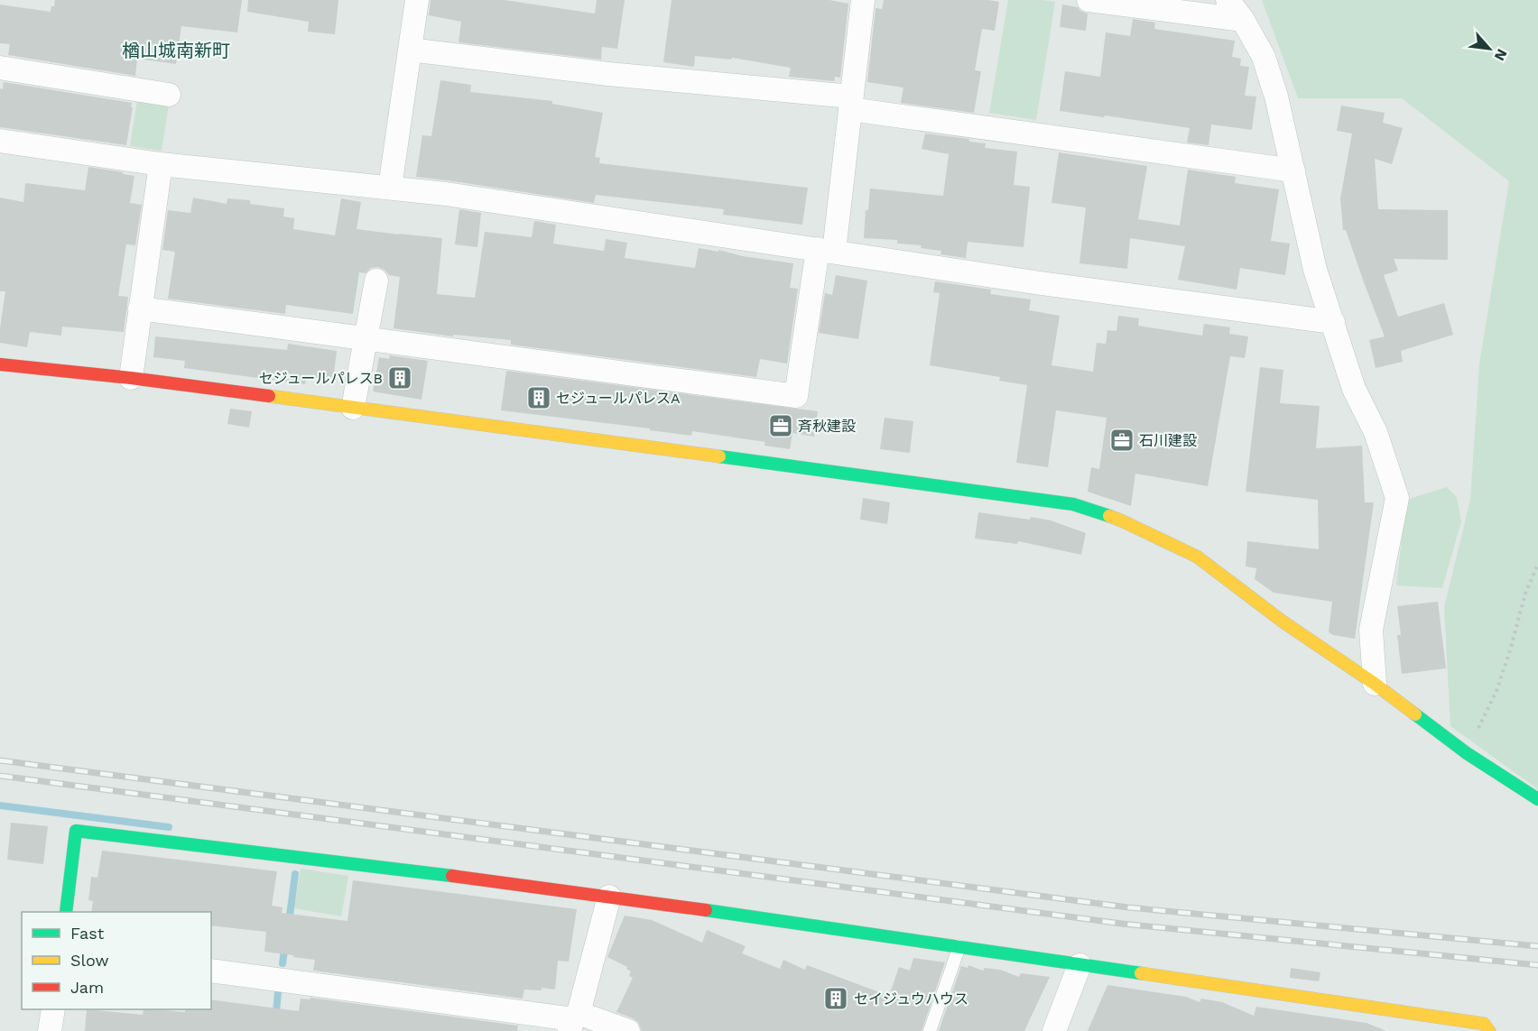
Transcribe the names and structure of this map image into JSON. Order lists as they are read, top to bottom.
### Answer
{
  "districts": ["楢山城南新町"],
  "places": {
    "building": ["セジュールパレスB", "セジュールパレスA", "セイジュウハウス"],
    "office": ["斉秋建設", "石川建設"]
  },
  "legend": ["Fast", "Slow", "Jam"],
  "north": "bottom right"
}
